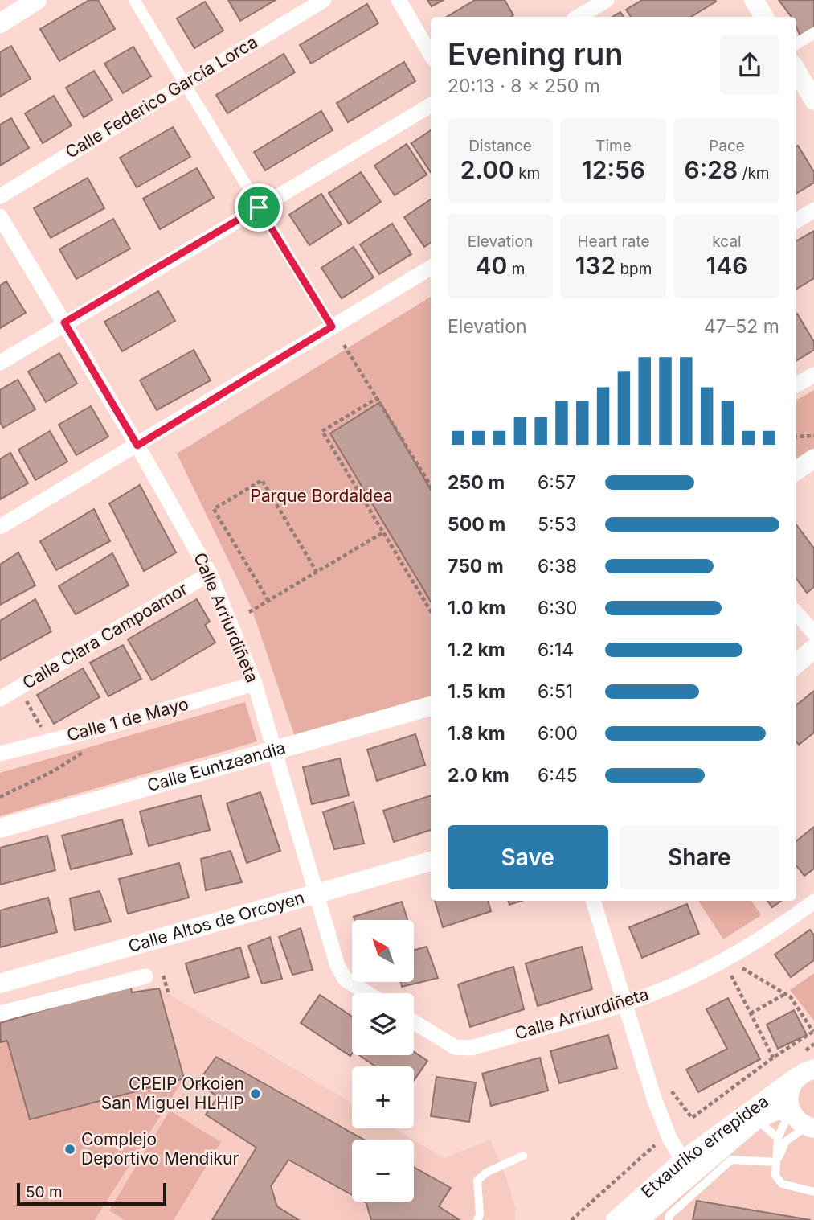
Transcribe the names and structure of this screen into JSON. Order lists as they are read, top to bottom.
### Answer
{
  "streets": {
    "street": [
      "Calle Federico García Lorca",
      "Calle Arriurdiñeta",
      "Calle Clara Campoamor",
      "Calle 1 de Mayo",
      "Calle Euntzeandia",
      "Calle Altos de Orcoyen",
      "Etxauriko errepidea"
    ]
  },
  "crossings": [
    ["Calle Arriurdiñeta", "Calle Clara Campoamor"],
    ["Calle Arriurdiñeta", "Calle 1 de Mayo"],
    ["Calle Arriurdiñeta", "Calle Euntzeandia"],
    ["Calle Arriurdiñeta", "Calle Altos de Orcoyen"]
  ],
  "parks": ["Parque Bordaldea"],
  "places": ["CPEIP Orkoien San Miguel HLHIP", "Complejo Deportivo Mendikur"],
  "scale_bar": "50 m",
  "north": "top left",
  "page": {
    "heading": ["Evening run", "20:13 · 8 × 250 m"],
    "stats": [
      ["Distance", "2.00 km"],
      ["Time", "12:56"],
      ["Pace", "6:28 /km"],
      ["Elevation", "40 m"],
      ["Heart rate", "132 bpm"],
      ["kcal", "146"]
    ],
    "chart": ["Elevation", "47–52 m"],
    "list": [
      {
        "name": "250 m",
        "note": "6:57"
      },
      {
        "name": "500 m",
        "note": "5:53"
      },
      {
        "name": "750 m",
        "note": "6:38"
      },
      {
        "name": "1.0 km",
        "note": "6:30"
      },
      {
        "name": "1.2 km",
        "note": "6:14"
      },
      {
        "name": "1.5 km",
        "note": "6:51"
      },
      {
        "name": "1.8 km",
        "note": "6:00"
      },
      {
        "name": "2.0 km",
        "note": "6:45"
      }
    ],
    "buttons": ["Save", "Share"],
    "map_buttons": ["+", "−"],
    "scale": "50 m"
  }
}
